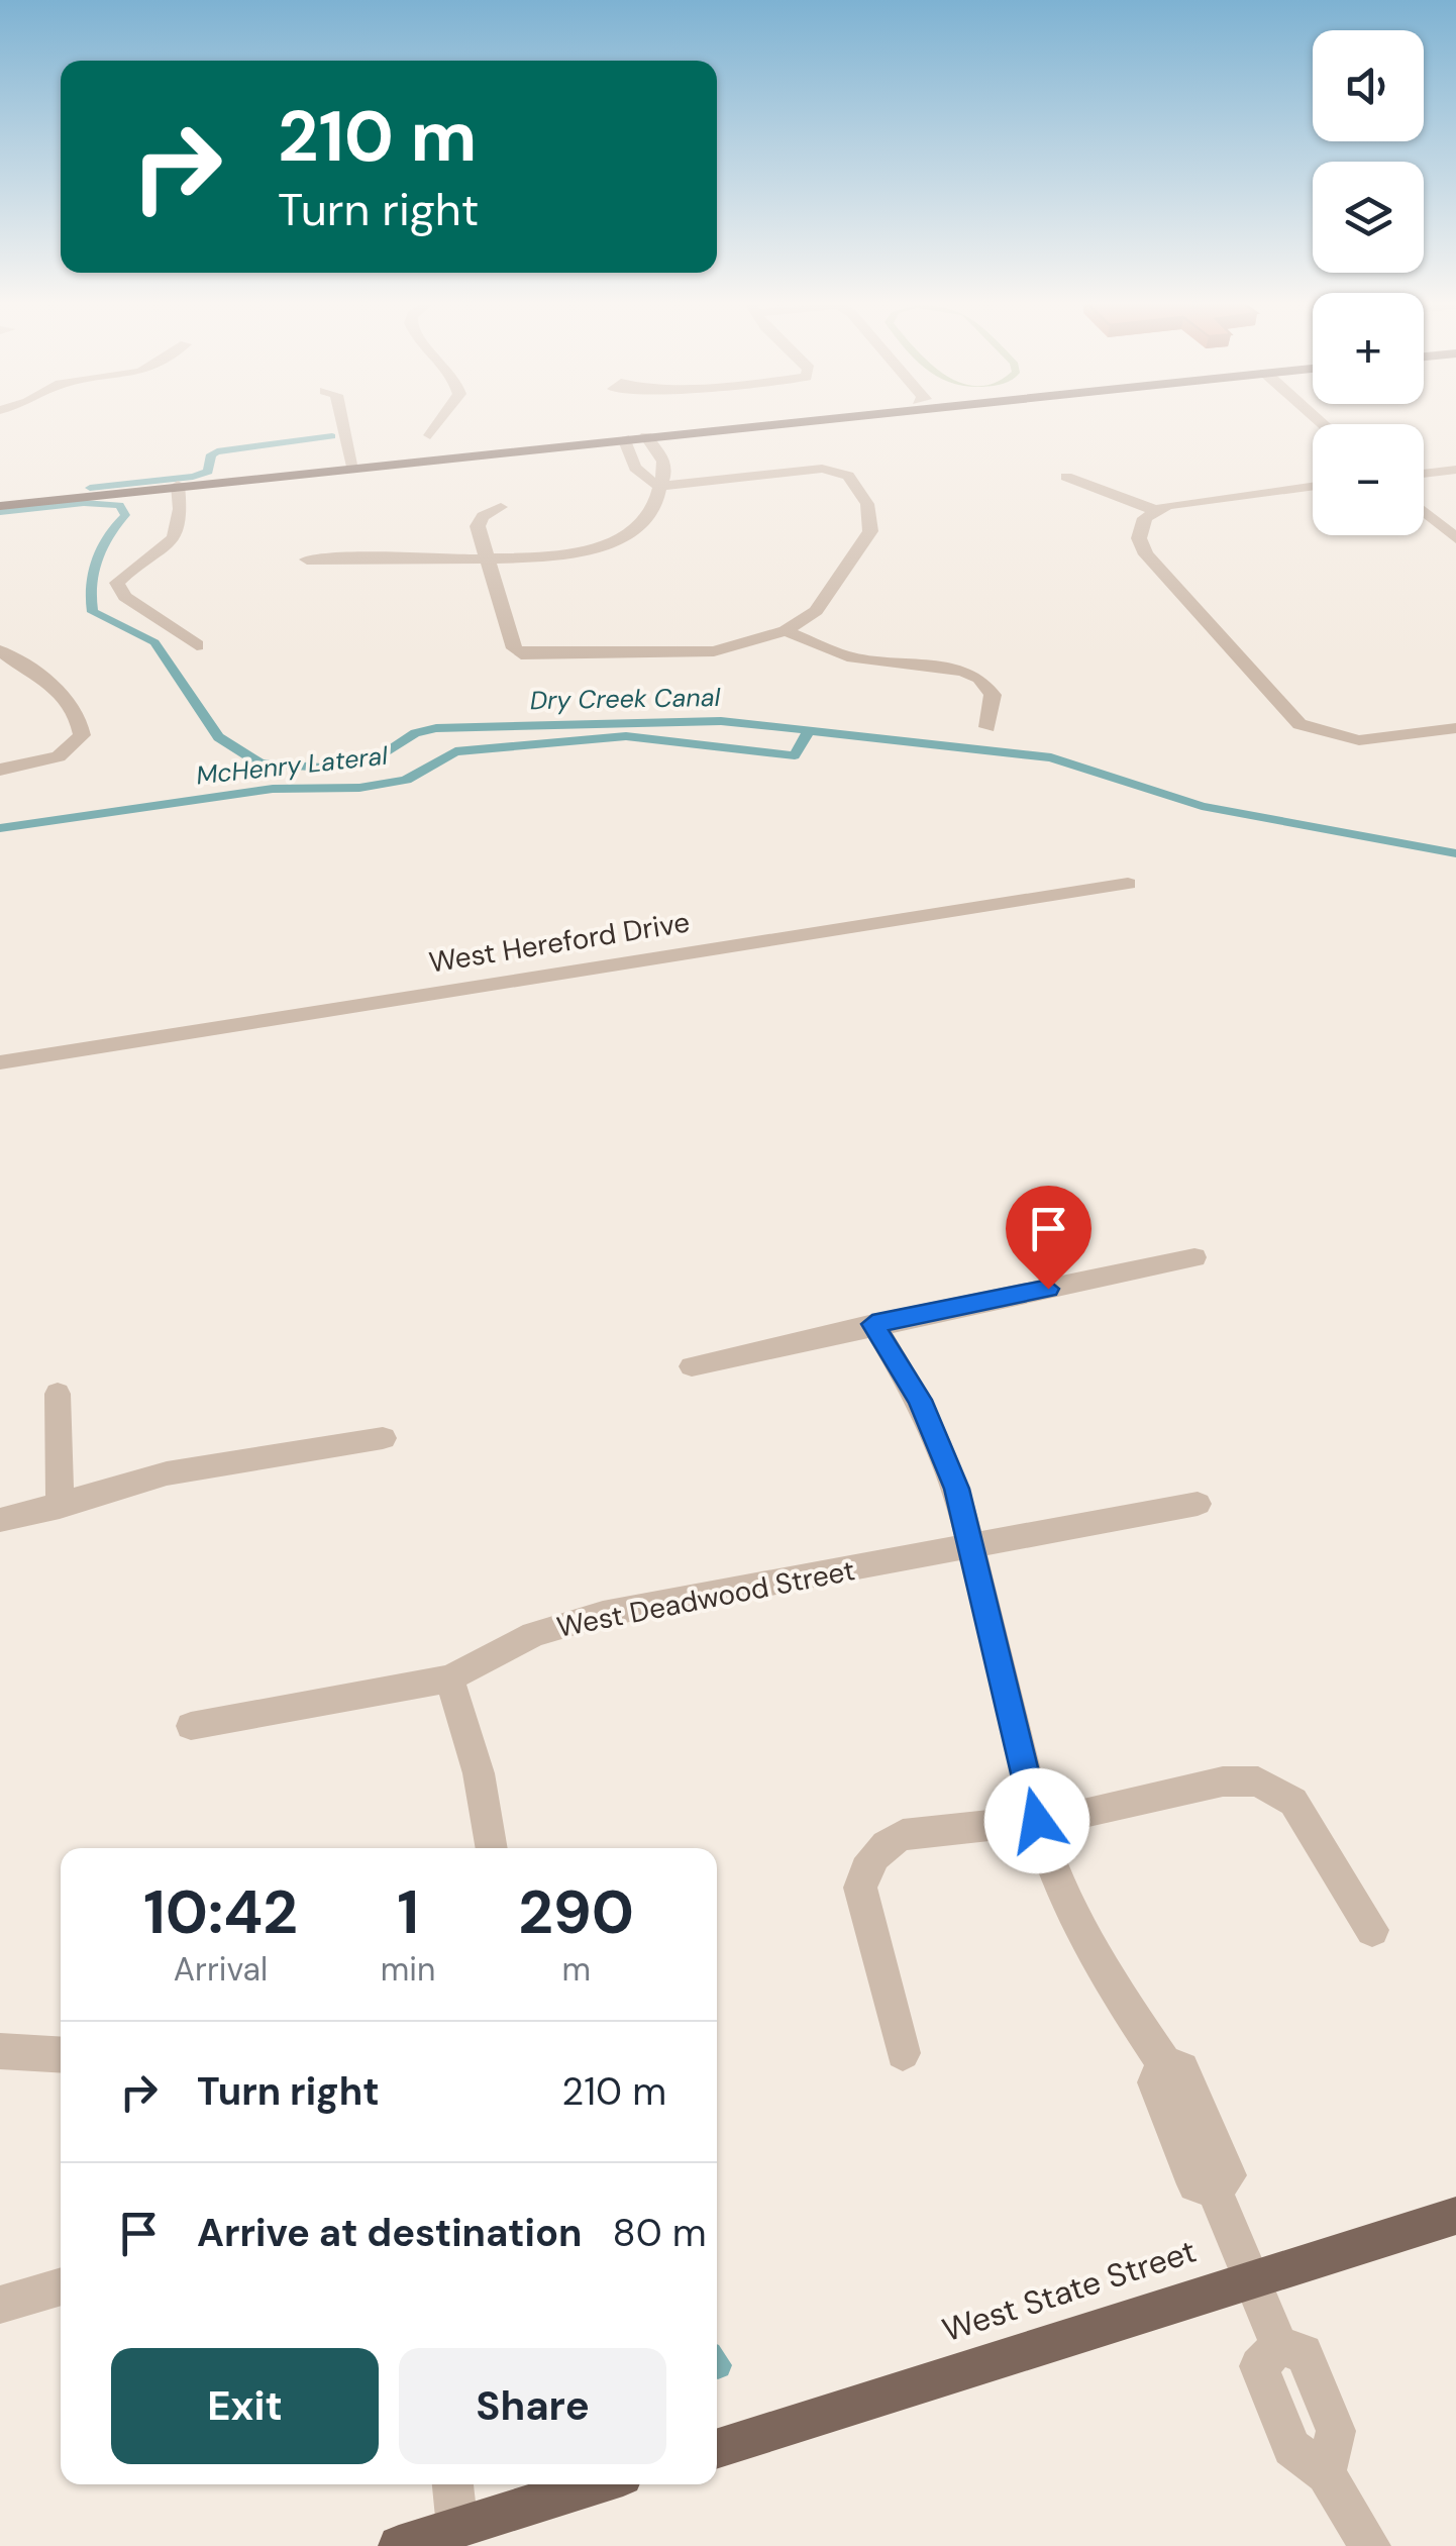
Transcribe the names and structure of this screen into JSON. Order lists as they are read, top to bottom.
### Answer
{
  "streets": {
    "main road": ["West State Street"],
    "street": ["West Hereford Drive", "West Deadwood Street"]
  },
  "water": ["Dry Creek Canal", "McHenry Lateral"],
  "page": {
    "map_buttons": ["+", "−"],
    "turn": ["210 m", "Turn right"],
    "eta": [
      "10:42",
      "Arrival",
      "1",
      "min",
      "290",
      "m"
    ],
    "list": [
      {
        "name": "Turn right",
        "value": "210 m"
      },
      {
        "name": "Arrive at destination",
        "value": "80 m"
      }
    ],
    "buttons": ["Exit", "Share"]
  }
}
